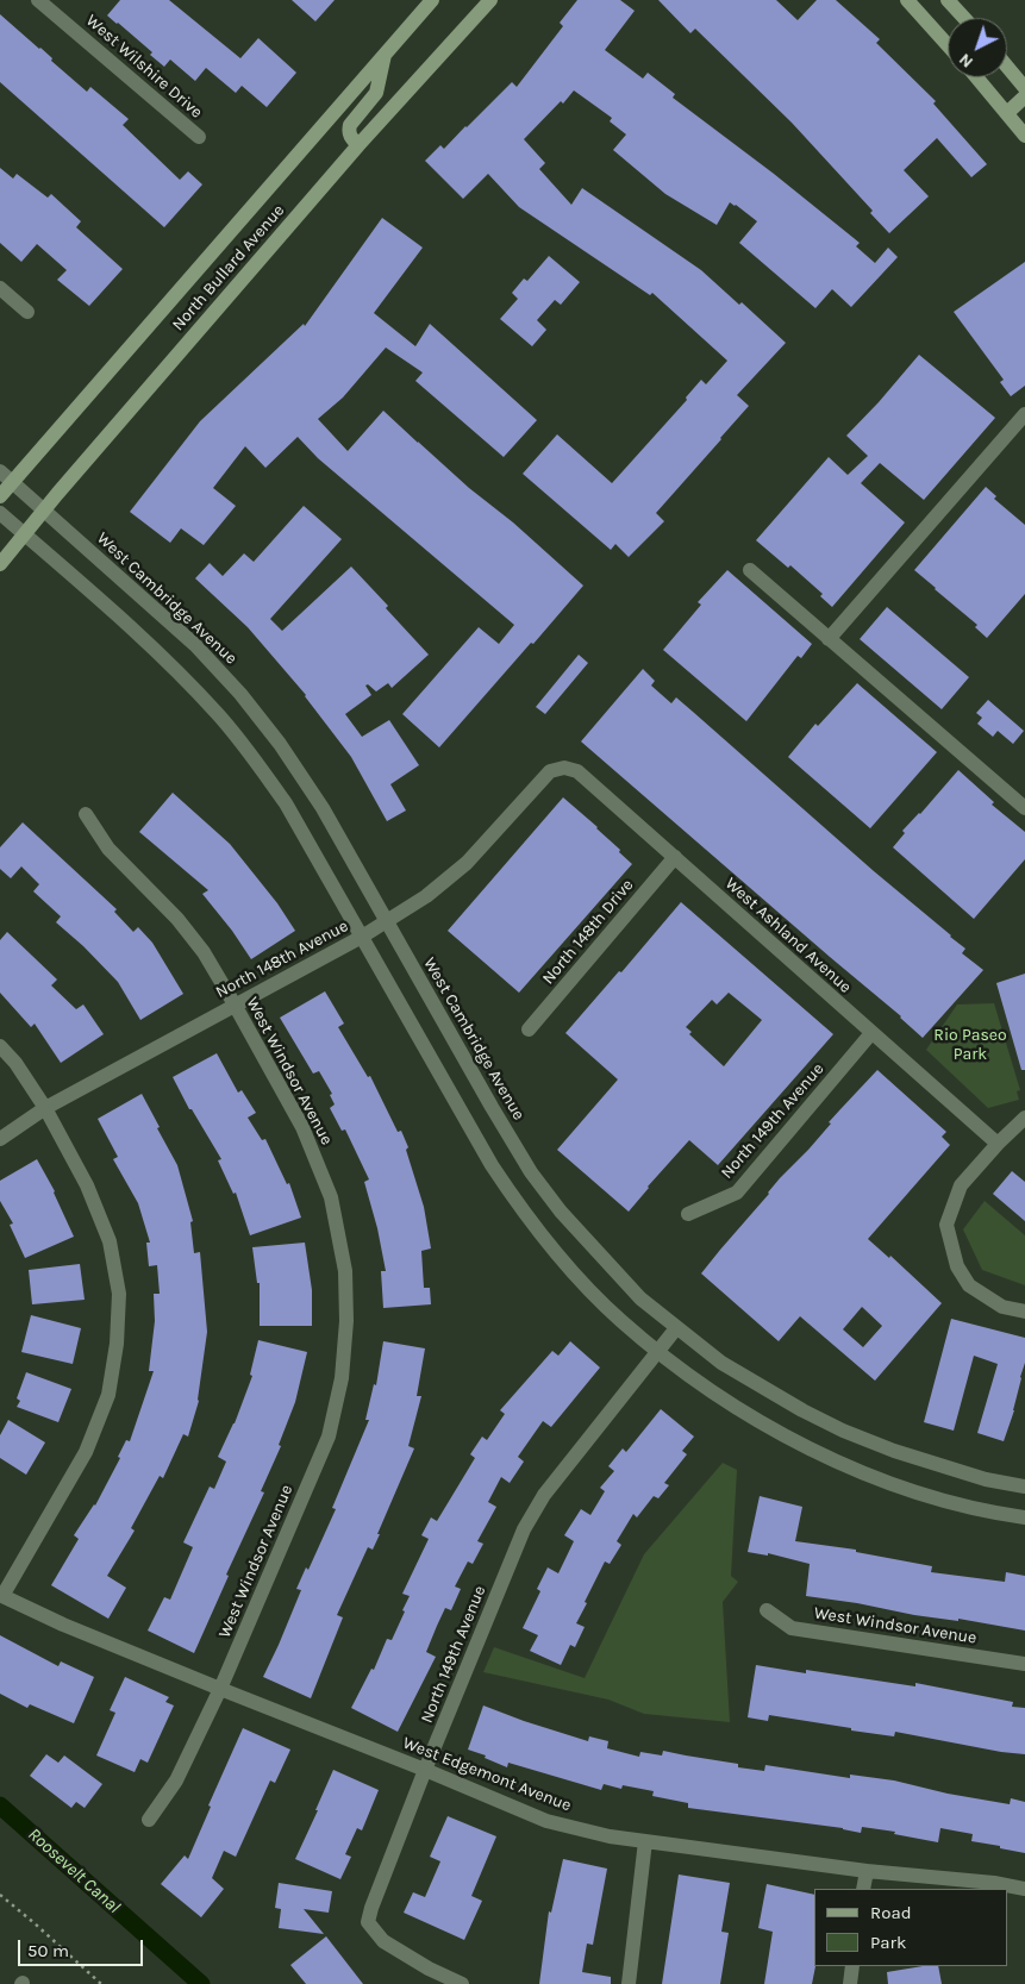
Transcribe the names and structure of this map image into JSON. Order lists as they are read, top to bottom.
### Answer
{
  "streets": {
    "main road": ["North Bullard Avenue"],
    "street": [
      "West Wilshire Drive",
      "West Cambridge Avenue",
      "North 148th Drive",
      "West Ashland Avenue",
      "North 148th Avenue",
      "West Windsor Avenue",
      "North 149th Avenue",
      "West Edgemont Avenue"
    ]
  },
  "crossings": [
    ["North Bullard Avenue", "West Cambridge Avenue"],
    ["West Cambridge Avenue", "North 148th Avenue"],
    ["West Cambridge Avenue", "North 149th Avenue"],
    ["North 148th Drive", "West Ashland Avenue"],
    ["West Ashland Avenue", "North 148th Avenue"],
    ["West Ashland Avenue", "North 149th Avenue"],
    ["North 148th Avenue", "West Windsor Avenue"],
    ["West Windsor Avenue", "West Edgemont Avenue"],
    ["North 149th Avenue", "West Edgemont Avenue"]
  ],
  "water": ["Roosevelt Canal"],
  "parks": ["Rio Paseo Park"],
  "legend": ["Road", "Park"],
  "scale_bar": "50 m",
  "north": "bottom left"
}
